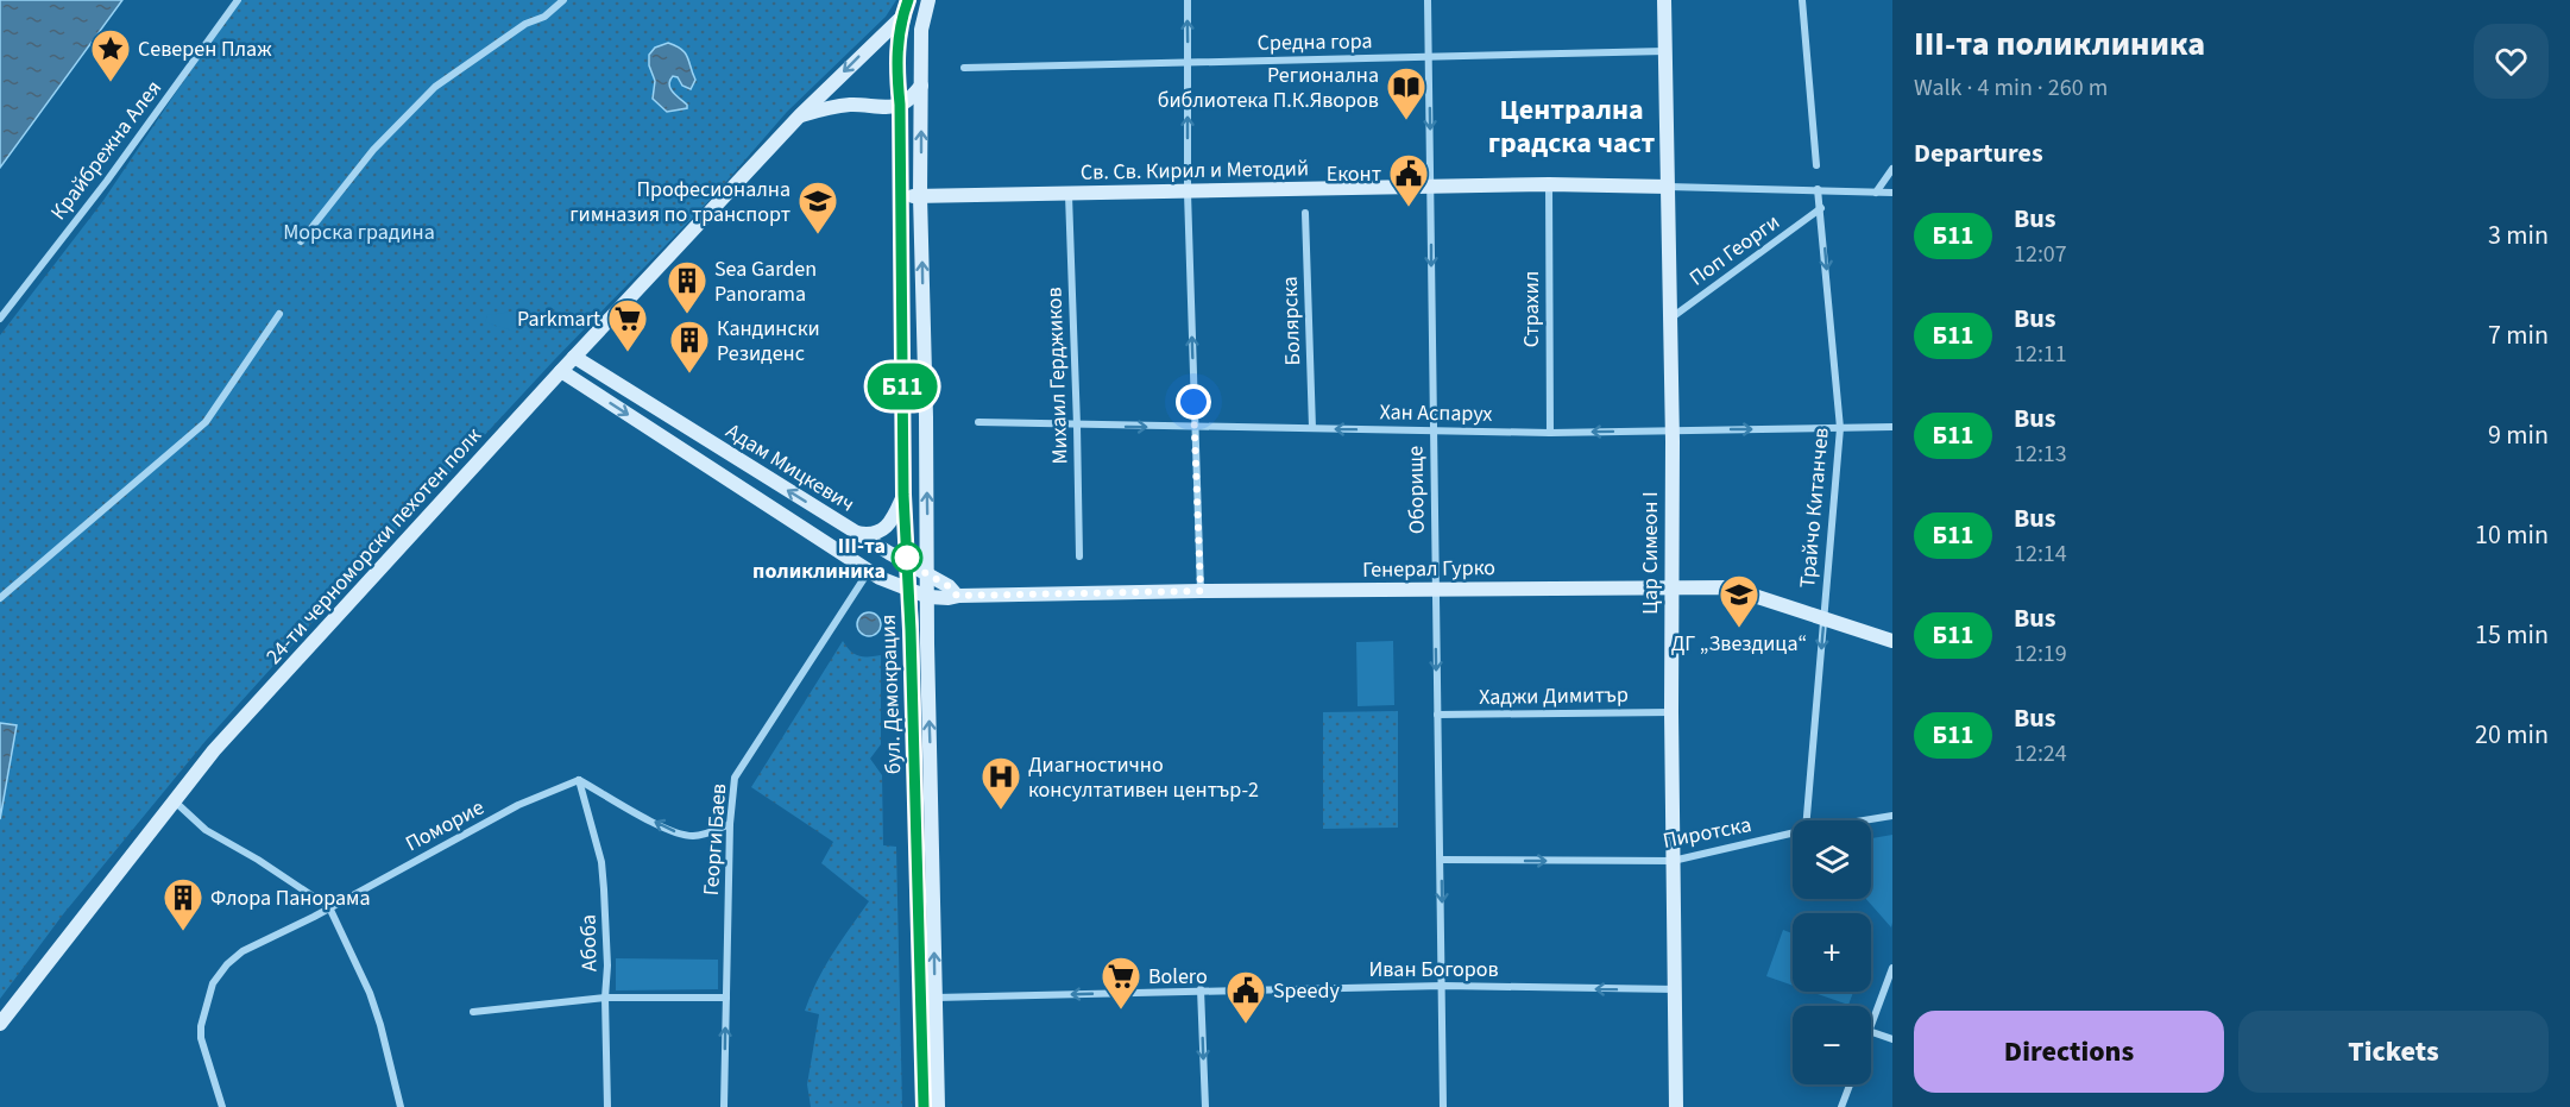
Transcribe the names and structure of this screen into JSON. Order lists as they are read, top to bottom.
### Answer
{
  "streets": {
    "main road": [
      "Св. Св. Кирил и Методий",
      "Адам Мицкевич",
      "24-ти черноморски пехотен полк",
      "Цар Симеон I",
      "Генерал Гурко",
      "бул. Демокрация"
    ],
    "street": [
      "Средна гора",
      "Крайбрежна Алея",
      "Поп Георги",
      "Страхил",
      "Болярска",
      "Михаил Герджиков",
      "Хан Аспарух",
      "Оборище",
      "Трайчо Китанчев",
      "Хаджи Димитър",
      "Поморие",
      "Пиротска",
      "Георги Баев",
      "Абоба",
      "Иван Богоров"
    ]
  },
  "crossings": [
    ["Средна гора", "Оборище"],
    ["Средна гора", "Цар Симеон I"],
    ["Св. Св. Кирил и Методий", "Страхил"],
    ["Св. Св. Кирил и Методий", "Михаил Герджиков"],
    ["Св. Св. Кирил и Методий", "Оборище"],
    ["Св. Св. Кирил и Методий", "Трайчо Китанчев"],
    ["Св. Св. Кирил и Методий", "Цар Симеон I"],
    ["Св. Св. Кирил и Методий", "бул. Демокрация"],
    ["Поп Георги", "Трайчо Китанчев"],
    ["Поп Георги", "Цар Симеон I"],
    ["Страхил", "Хан Аспарух"],
    ["Болярска", "Хан Аспарух"],
    ["Михаил Герджиков", "Хан Аспарух"],
    ["Хан Аспарух", "Оборище"],
    ["Хан Аспарух", "Трайчо Китанчев"],
    ["Хан Аспарух", "Цар Симеон I"],
    ["Адам Мицкевич", "24-ти черноморски пехотен полк"],
    ["Адам Мицкевич", "Генерал Гурко"],
    ["Адам Мицкевич", "бул. Демокрация"],
    ["Адам Мицкевич", "Георги Баев"],
    ["Оборище", "Генерал Гурко"],
    ["Оборище", "Хаджи Димитър"],
    ["Оборище", "Пиротска"],
    ["Оборище", "Иван Богоров"],
    ["Трайчо Китанчев", "Генерал Гурко"],
    ["Цар Симеон I", "Генерал Гурко"],
    ["Цар Симеон I", "Хаджи Димитър"],
    ["Цар Симеон I", "Пиротска"],
    ["Цар Симеон I", "Иван Богоров"],
    ["бул. Демокрация", "Иван Богоров"],
    ["Поморие", "Абоба"]
  ],
  "one_way": [
    "Оборище",
    "Трайчо Китанчев",
    "Пиротска",
    "Иван Богоров"
  ],
  "districts": ["Централна градска част"],
  "parks": ["Морска градина"],
  "places": {
    "place": ["Северен Плаж"],
    "library": ["Регионална библиотека П.К.Яворов"],
    "public building": ["Еконт", "Speedy"],
    "school or university": ["Професионална гимназия по транспорт", "ДГ „Звездица“"],
    "building": ["Sea Garden Panorama", "Кандински Резиденс", "Флора Панорама"],
    "supermarket": ["Parkmart", "Bolero"],
    "other": ["III-та поликлиника"],
    "hospital": ["Диагностично консултативен център-2"]
  },
  "lines": ["bus line Б11"],
  "page": {
    "on_map": "Б11",
    "heading": [
      ["III-та поликлиника", "Walk · 4 min · 260 m"],
      "Departures"
    ],
    "list": [
      {
        "mark": "Б11",
        "name": "Bus",
        "note": "12:07",
        "value": "3 min"
      },
      {
        "mark": "Б11",
        "name": "Bus",
        "note": "12:11",
        "value": "7 min"
      },
      {
        "mark": "Б11",
        "name": "Bus",
        "note": "12:13",
        "value": "9 min"
      },
      {
        "mark": "Б11",
        "name": "Bus",
        "note": "12:14",
        "value": "10 min"
      },
      {
        "mark": "Б11",
        "name": "Bus",
        "note": "12:19",
        "value": "15 min"
      },
      {
        "mark": "Б11",
        "name": "Bus",
        "note": "12:24",
        "value": "20 min"
      }
    ],
    "map_buttons": ["+", "−"],
    "buttons": ["Directions", "Tickets"]
  }
}
